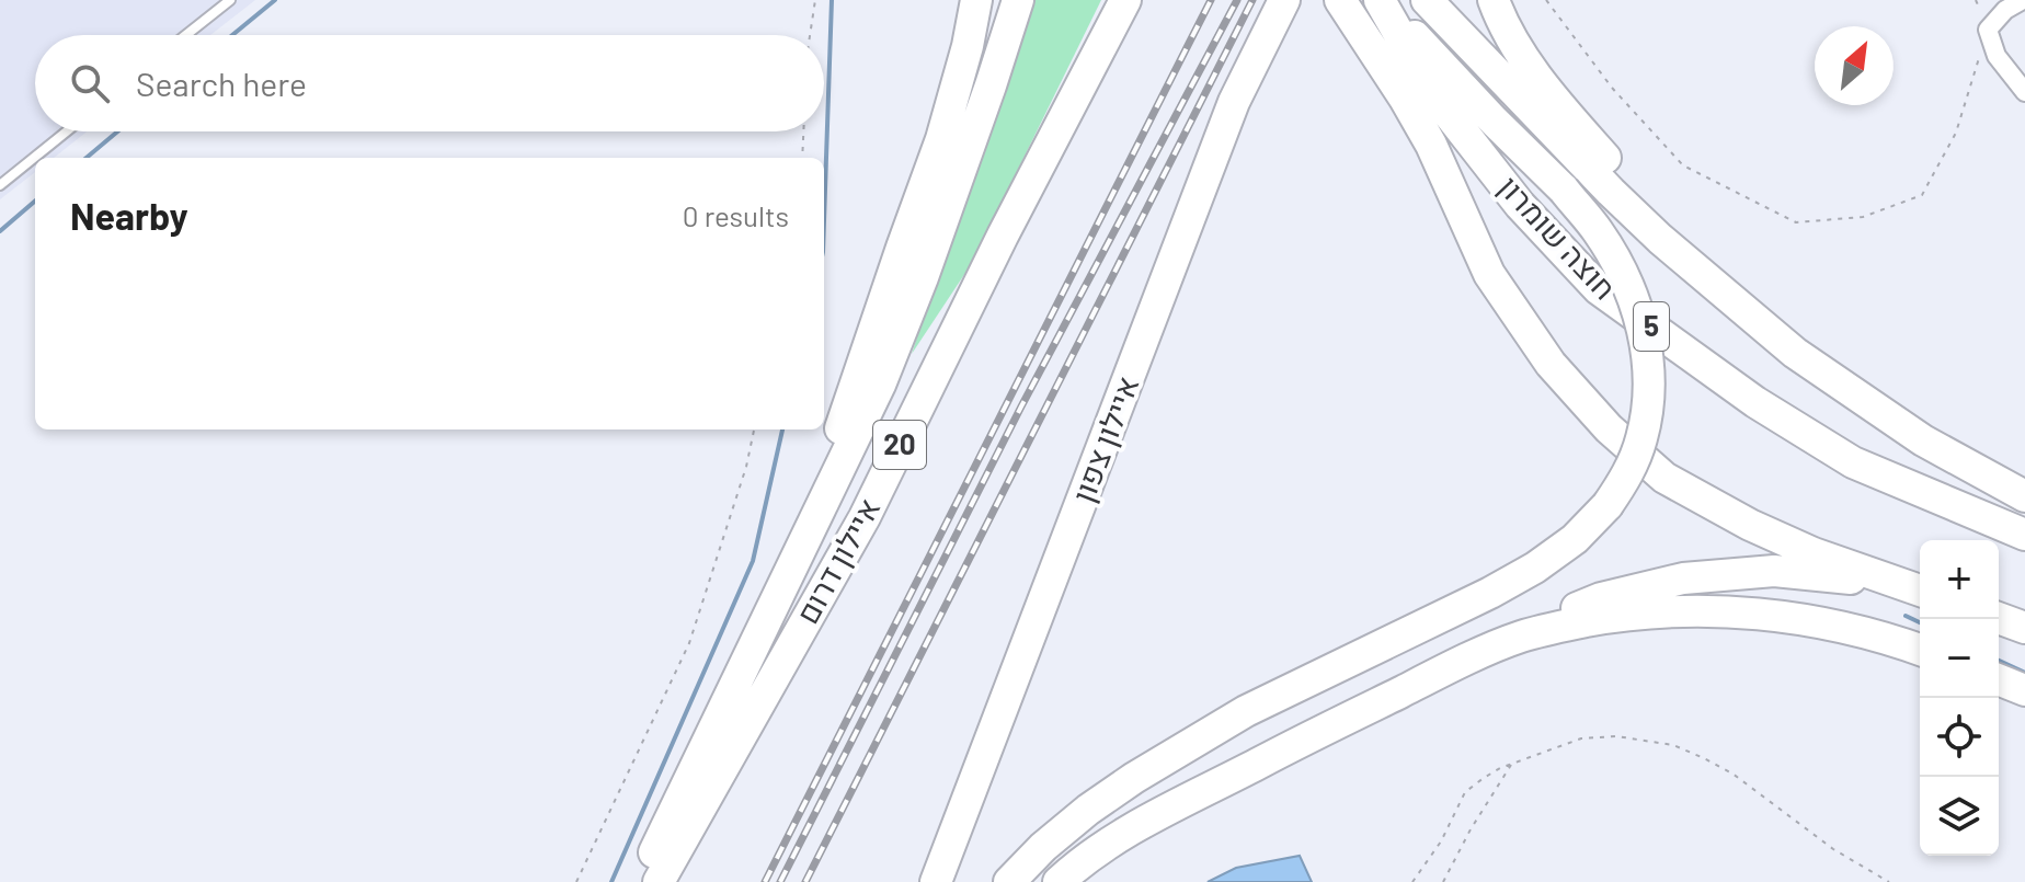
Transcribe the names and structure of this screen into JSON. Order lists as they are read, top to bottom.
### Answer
{
  "streets": {
    "highway": [
      "חוצה שומרון",
      "5",
      "איילון צפון",
      "20",
      "איילון דרום"
    ]
  },
  "north": "top right",
  "page": {
    "search": "Search here",
    "heading": ["Nearby", "0 results"],
    "map_buttons": ["+", "−"]
  }
}
